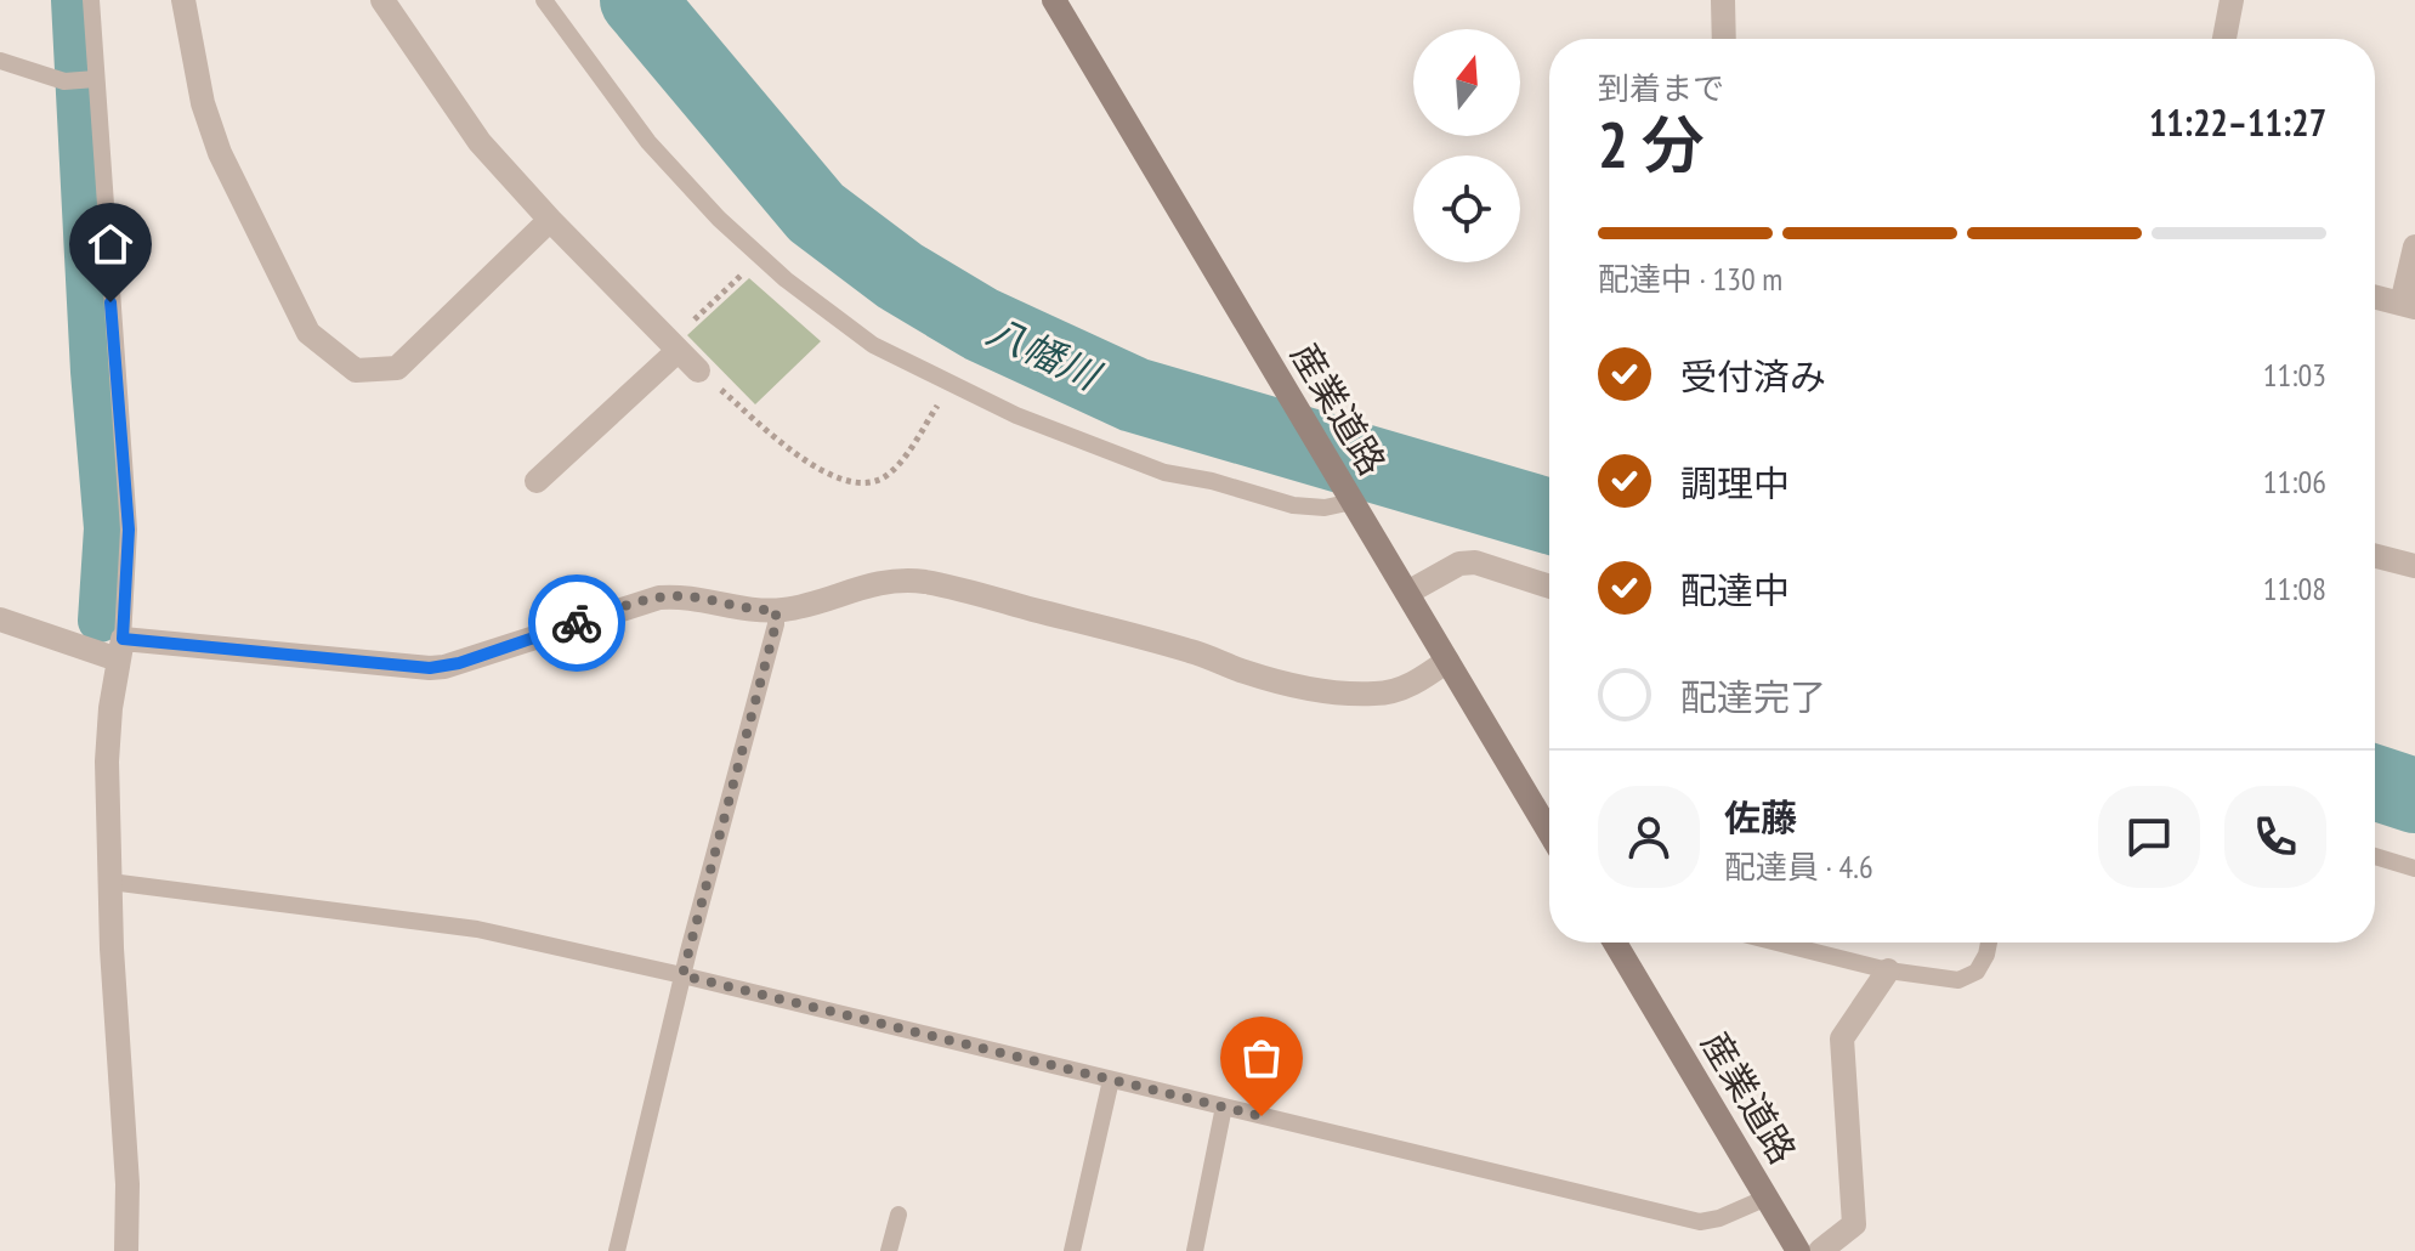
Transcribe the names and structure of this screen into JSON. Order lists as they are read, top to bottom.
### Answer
{
  "streets": {
    "street": ["産業道路"]
  },
  "water": ["八幡川"],
  "north": "top",
  "page": {
    "heading": ["2 分", "到着まで", "11:22–11:27"],
    "panel": ["佐藤", "配達員 · 4.6"],
    "bar": "配達中 · 130 m",
    "list": [
      ["受付済み", "11:03"],
      ["調理中", "11:06"],
      ["配達中", "11:08"],
      "配達完了"
    ]
  }
}
